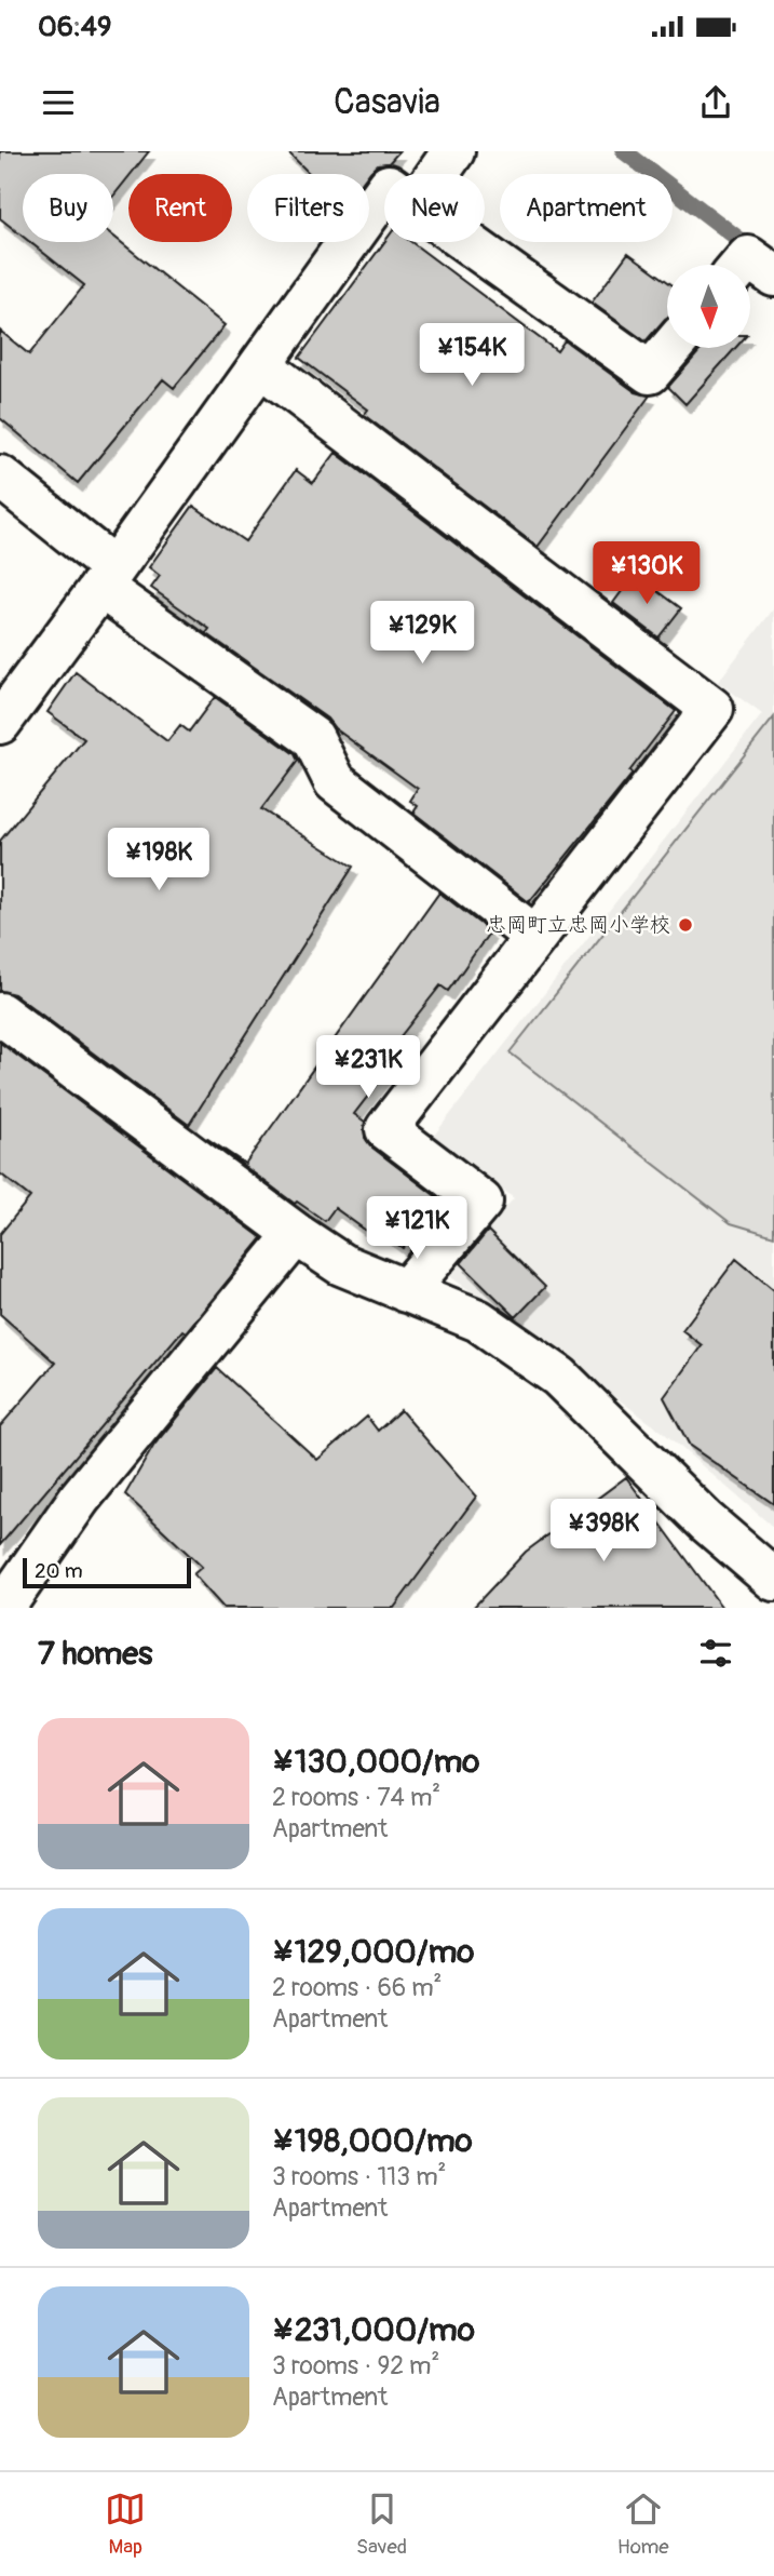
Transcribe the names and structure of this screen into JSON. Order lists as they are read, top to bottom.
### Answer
{
  "places": ["忠岡町立忠岡小学校"],
  "scale_bar": "20 m",
  "north": "bottom",
  "page": {
    "status": "06:49",
    "header": "Casavia",
    "chip": [
      "Buy",
      "Rent",
      "Filters",
      "New",
      "Apartment"
    ],
    "price": [
      "¥154K",
      "¥130K",
      "¥129K",
      "¥198K",
      "¥231K",
      "¥121K",
      "¥398K"
    ],
    "scale": "20 m",
    "heading": "7 homes",
    "list": [
      {
        "name": "¥130,000/mo",
        "note": "2 rooms · 74 m² · Apartment"
      },
      {
        "name": "¥129,000/mo",
        "note": "2 rooms · 66 m² · Apartment"
      },
      {
        "name": "¥198,000/mo",
        "note": "3 rooms · 113 m² · Apartment"
      },
      {
        "name": "¥231,000/mo",
        "note": "3 rooms · 92 m² · Apartment"
      }
    ],
    "tabs": ["Map", "Saved", "Home"]
  }
}
